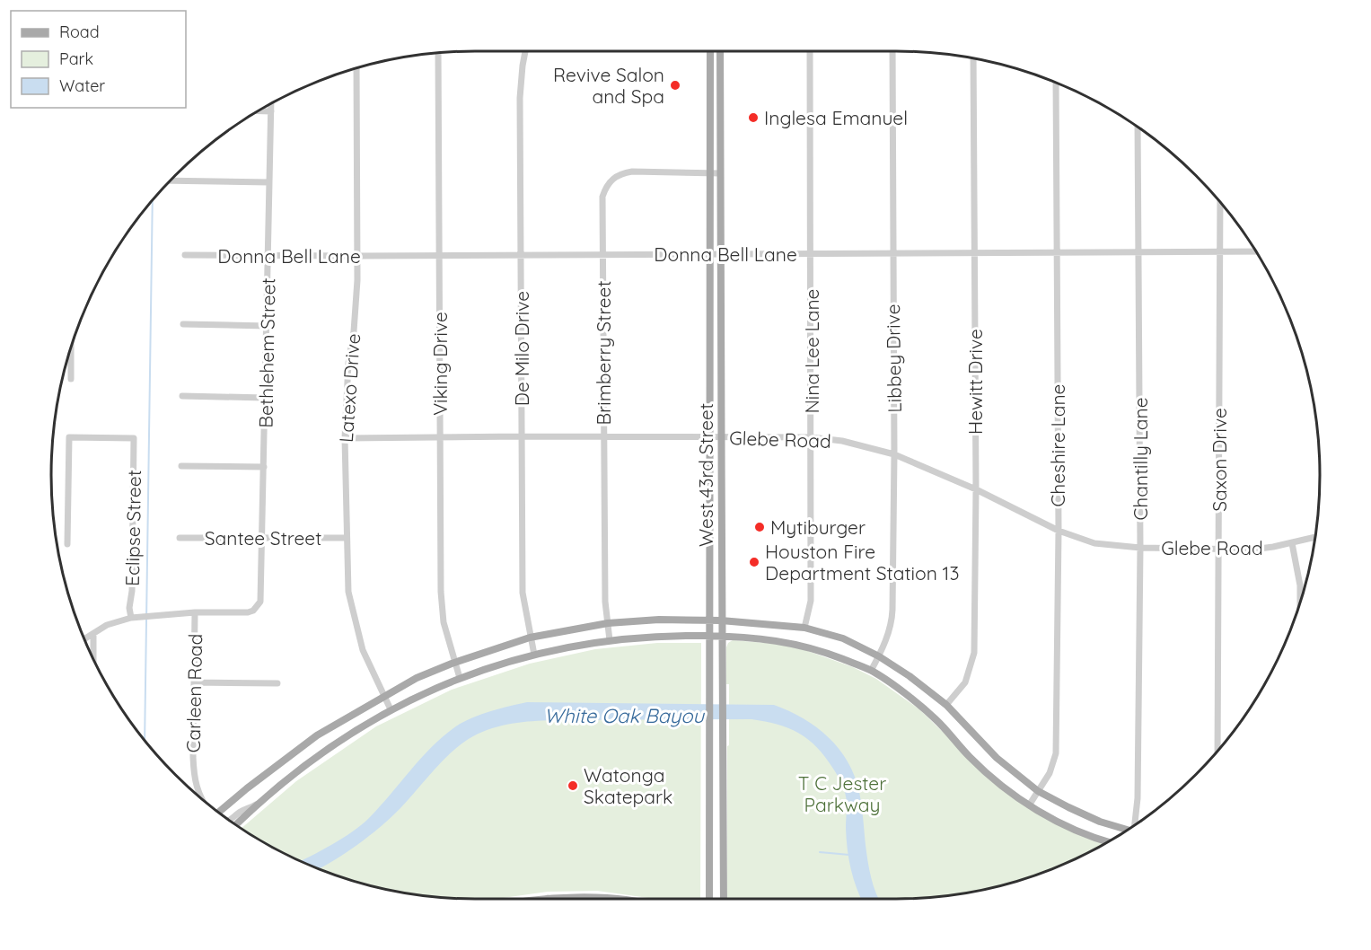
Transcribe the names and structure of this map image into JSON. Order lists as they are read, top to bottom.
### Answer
{
  "streets": {
    "main road": ["West 43rd Street"],
    "street": [
      "Donna Bell Lane",
      "De Milo Drive",
      "Nina Lee Lane",
      "Bethlehem Street",
      "Brimberry Street",
      "Libbey Drive",
      "Viking Drive",
      "Hewitt Drive",
      "Latexo Drive",
      "Glebe Road",
      "Cheshire Lane",
      "Chantilly Lane",
      "Saxon Drive",
      "Eclipse Street",
      "Santee Street",
      "Carleen Road"
    ]
  },
  "crossings": [
    ["Donna Bell Lane", "De Milo Drive"],
    ["Donna Bell Lane", "Nina Lee Lane"],
    ["Donna Bell Lane", "Bethlehem Street"],
    ["Donna Bell Lane", "Brimberry Street"],
    ["Donna Bell Lane", "Libbey Drive"],
    ["Donna Bell Lane", "Viking Drive"],
    ["Donna Bell Lane", "Hewitt Drive"],
    ["Donna Bell Lane", "Latexo Drive"],
    ["Donna Bell Lane", "Cheshire Lane"],
    ["Donna Bell Lane", "Chantilly Lane"],
    ["Donna Bell Lane", "Saxon Drive"],
    ["Donna Bell Lane", "West 43rd Street"],
    ["De Milo Drive", "Glebe Road"],
    ["Nina Lee Lane", "Glebe Road"],
    ["Bethlehem Street", "Santee Street"],
    ["Bethlehem Street", "Carleen Road"],
    ["Brimberry Street", "Glebe Road"],
    ["Brimberry Street", "West 43rd Street"],
    ["Libbey Drive", "Glebe Road"],
    ["Viking Drive", "Glebe Road"],
    ["Hewitt Drive", "Glebe Road"],
    ["Latexo Drive", "Glebe Road"],
    ["Latexo Drive", "Santee Street"],
    ["Glebe Road", "Cheshire Lane"],
    ["Glebe Road", "Chantilly Lane"],
    ["Glebe Road", "Saxon Drive"],
    ["Glebe Road", "West 43rd Street"]
  ],
  "water": ["White Oak Bayou"],
  "parks": ["T C Jester Parkway"],
  "places": [
    "Revive Salon and Spa",
    "Inglesa Emanuel",
    "Mytiburger",
    "Houston Fire Department Station 13",
    "Watonga Skatepark"
  ],
  "legend": ["Road", "Park", "Water"]
}
